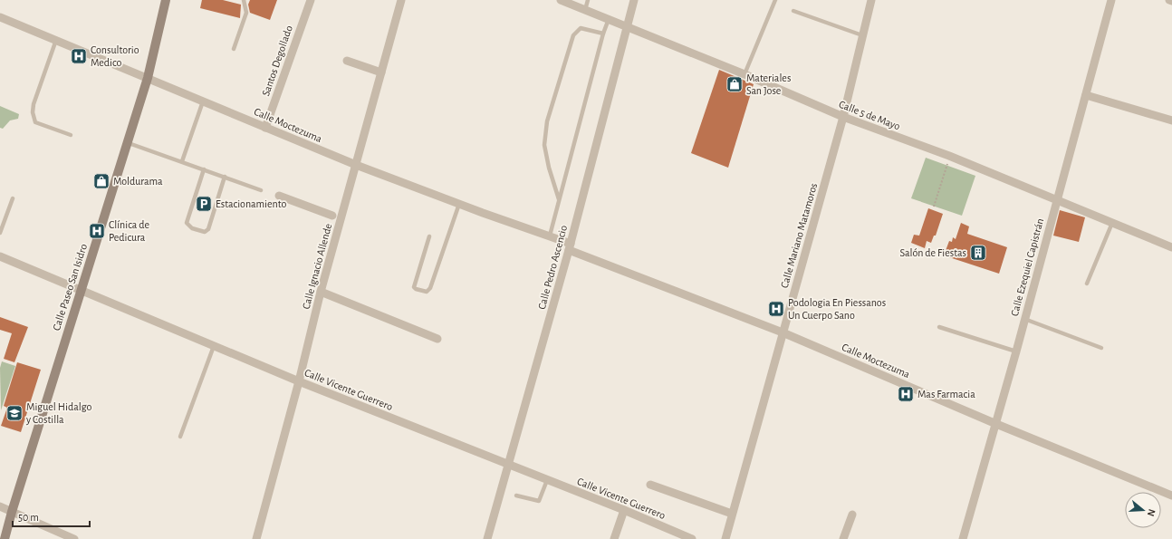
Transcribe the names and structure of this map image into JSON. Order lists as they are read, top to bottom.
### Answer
{
  "streets": {
    "main road": ["Calle Paseo San Isidro"],
    "street": [
      "Santos Degollado",
      "Calle 5 de Mayo",
      "Calle Moctezuma",
      "Calle Mariano Matamoros",
      "Calle Ignacio Allende",
      "Calle Pedro Ascencio",
      "Calle Ezequiel Capistrán",
      "Calle Vicente Guerrero"
    ]
  },
  "crossings": [
    ["Santos Degollado", "Calle Moctezuma"],
    ["Calle 5 de Mayo", "Calle Mariano Matamoros"],
    ["Calle 5 de Mayo", "Calle Pedro Ascencio"],
    ["Calle 5 de Mayo", "Calle Ezequiel Capistrán"],
    ["Calle Moctezuma", "Calle Mariano Matamoros"],
    ["Calle Moctezuma", "Calle Ignacio Allende"],
    ["Calle Moctezuma", "Calle Pedro Ascencio"],
    ["Calle Moctezuma", "Calle Ezequiel Capistrán"],
    ["Calle Moctezuma", "Calle Paseo San Isidro"],
    ["Calle Ignacio Allende", "Calle Vicente Guerrero"],
    ["Calle Pedro Ascencio", "Calle Vicente Guerrero"],
    ["Calle Paseo San Isidro", "Calle Vicente Guerrero"]
  ],
  "places": {
    "hospital": [
      "Consultorio Medico",
      "Clínica de Pedicura",
      "Podologia En Piessanos Un Cuerpo Sano",
      "Mas Farmacia"
    ],
    "shop": ["Materiales San Jose", "Moldurama"],
    "parking": ["Estacionamiento"],
    "building": ["Salón de Fiestas"],
    "school or university": ["Miguel Hidalgo y Costilla"]
  },
  "scale_bar": "50 m",
  "north": "right"
}
